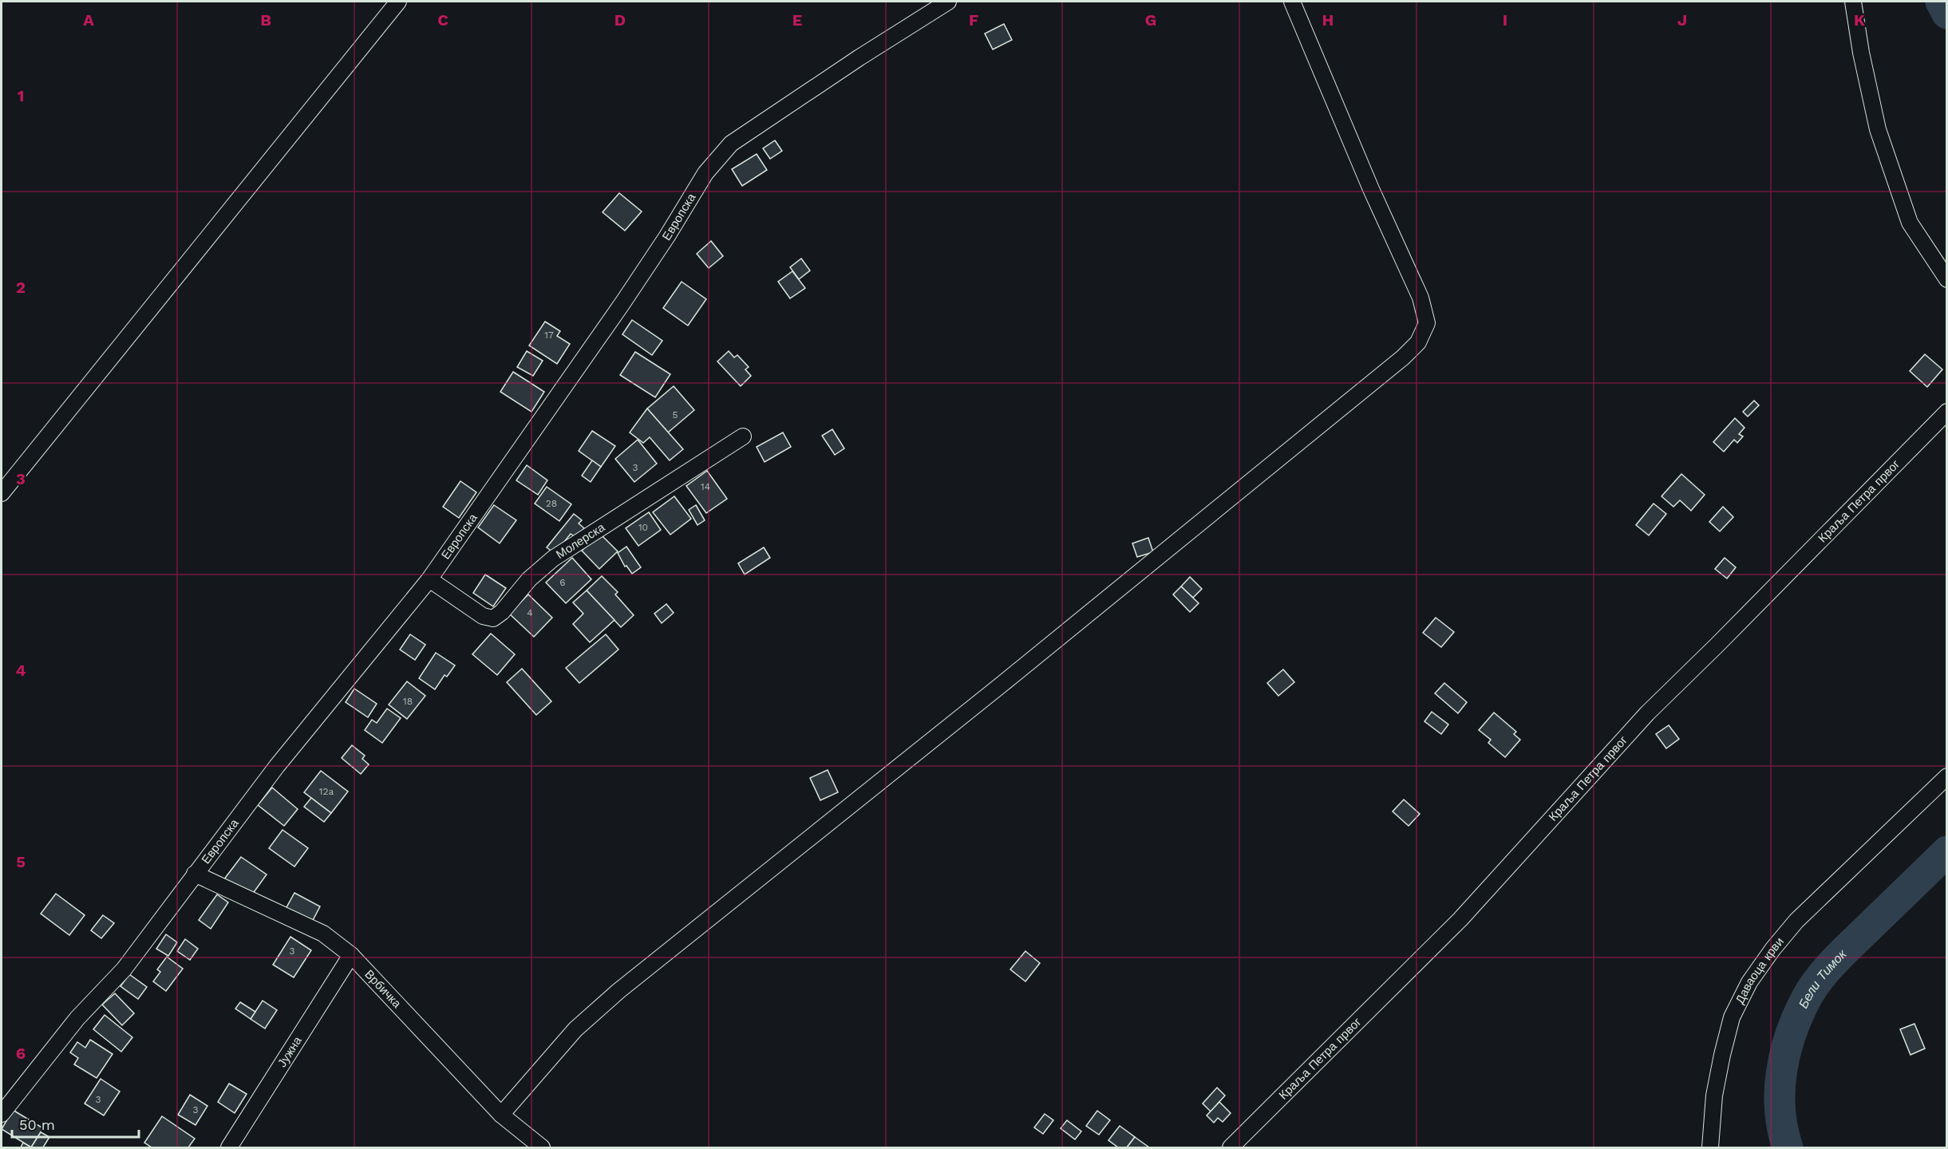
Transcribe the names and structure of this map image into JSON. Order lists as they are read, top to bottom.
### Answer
{
  "streets": {
    "street": [
      "Европска",
      "Краља Петра првог",
      "Молерска",
      "Даваоца крви",
      "Врбичка",
      "Јужна"
    ]
  },
  "crossings": [
    ["Европска", "Молерска"],
    ["Европска", "Врбичка"],
    ["Врбичка", "Јужна"]
  ],
  "water": ["Бели Тимок"],
  "house_numbers": [
    "17",
    "5",
    "3",
    "14",
    "28",
    "10",
    "6",
    "4",
    "18",
    "12a",
    "3",
    "3",
    "3"
  ],
  "scale_bar": "50 m",
  "grid": {
    "columns": [
      "A",
      "B",
      "C",
      "D",
      "E",
      "F",
      "G",
      "H",
      "I",
      "J",
      "K"
    ],
    "rows": [
      "1",
      "2",
      "3",
      "4",
      "5",
      "6"
    ]
  }
}
